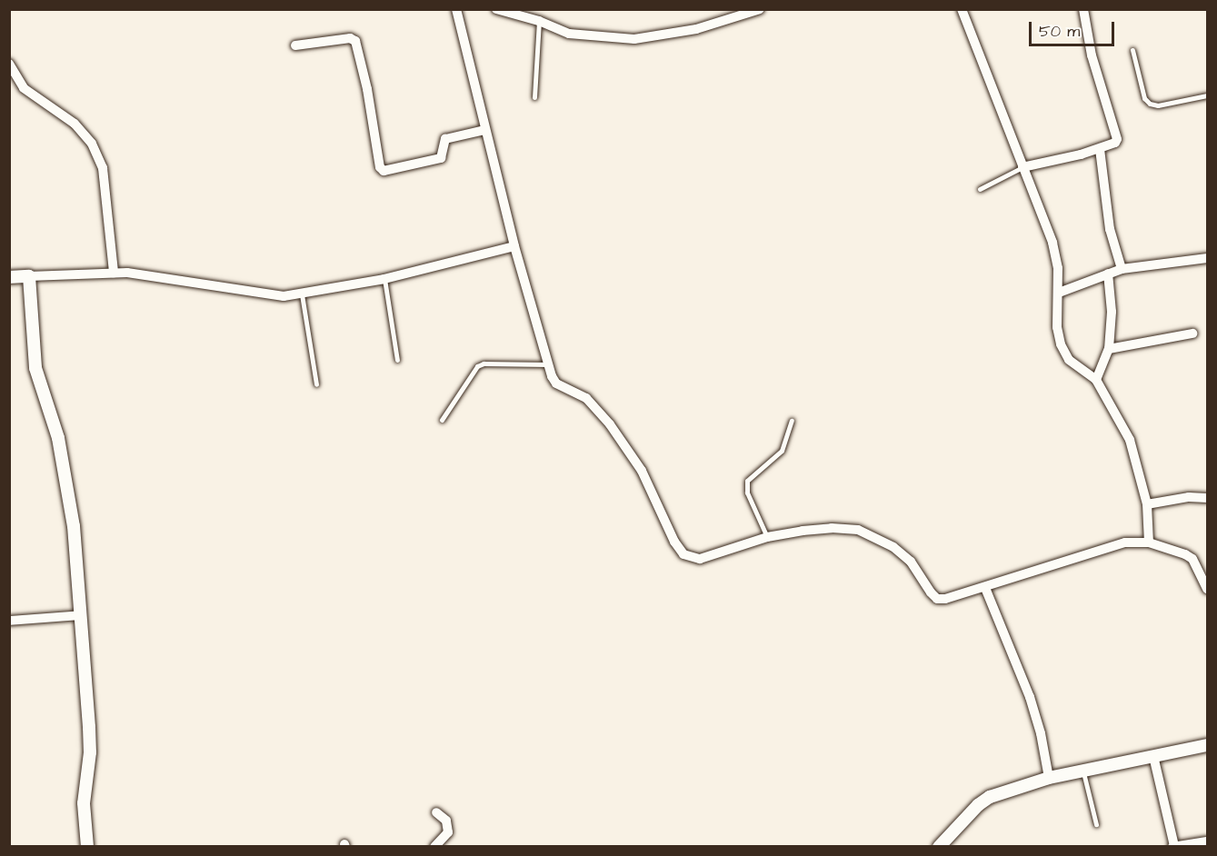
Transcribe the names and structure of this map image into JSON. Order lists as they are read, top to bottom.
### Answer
{
  "scale_bar": "50 m"
}
